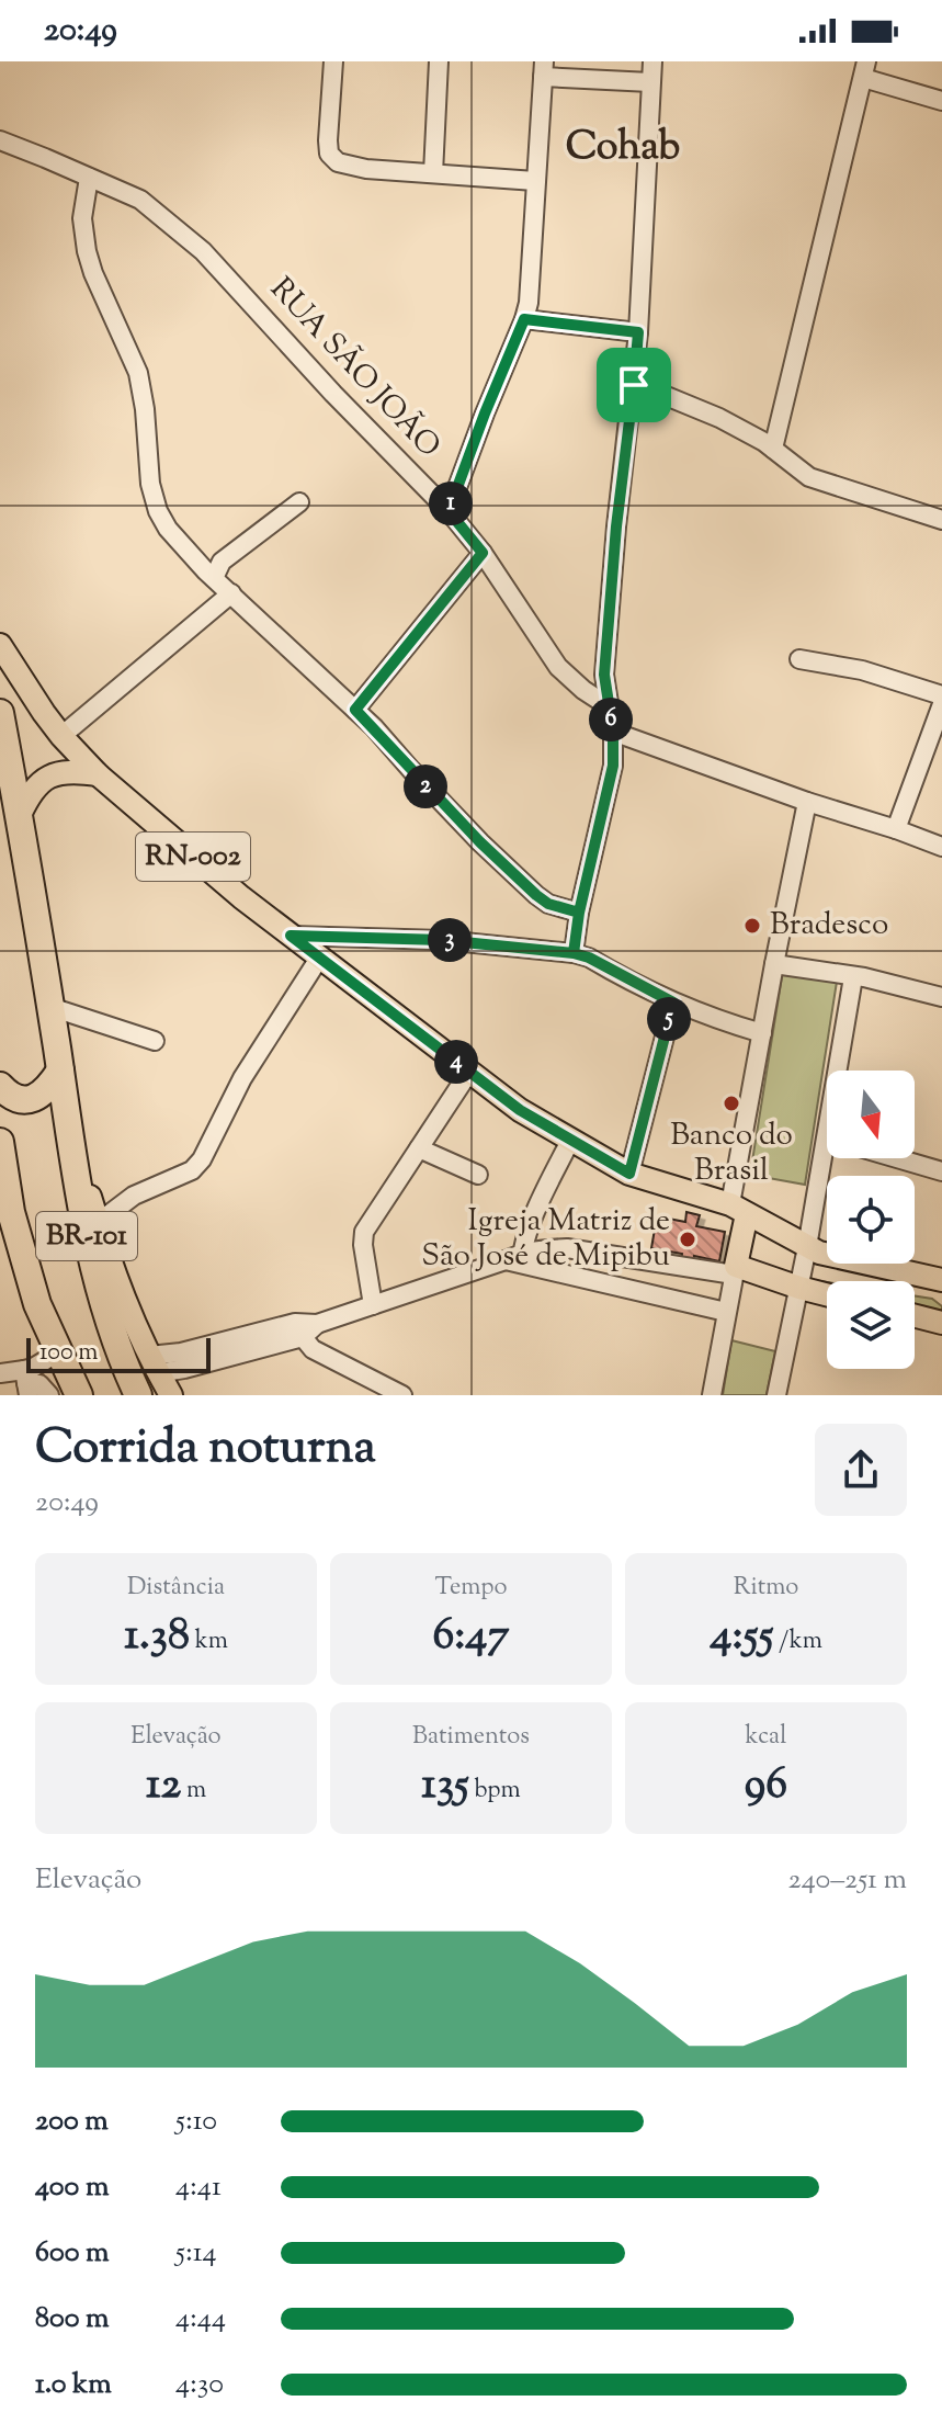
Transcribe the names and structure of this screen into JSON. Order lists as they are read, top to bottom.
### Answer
{
  "streets": {
    "highway": ["BR-101"],
    "main road": ["RN-002"],
    "street": ["RUA SÃO JOÃO"]
  },
  "districts": ["Cohab"],
  "places": ["Bradesco", "Banco do Brasil", "Igreja Matriz de São José de Mipibu"],
  "scale_bar": "100 m",
  "north": "bottom",
  "page": {
    "status": "20:49",
    "pins": [
      "1",
      "6",
      "2",
      "3",
      "5",
      "4"
    ],
    "scale": "100 m",
    "heading": ["Corrida noturna", "20:49"],
    "stats": [
      ["Distância", "1.38 km"],
      ["Tempo", "6:47"],
      ["Ritmo", "4:55 /km"],
      ["Elevação", "12 m"],
      ["Batimentos", "135 bpm"],
      ["kcal", "96"]
    ],
    "chart": ["Elevação", "240–251 m"],
    "list": [
      {
        "name": "200 m",
        "note": "5:10"
      },
      {
        "name": "400 m",
        "note": "4:41"
      },
      {
        "name": "600 m",
        "note": "5:14"
      },
      {
        "name": "800 m",
        "note": "4:44"
      },
      {
        "name": "1.0 km",
        "note": "4:30"
      }
    ]
  }
}
